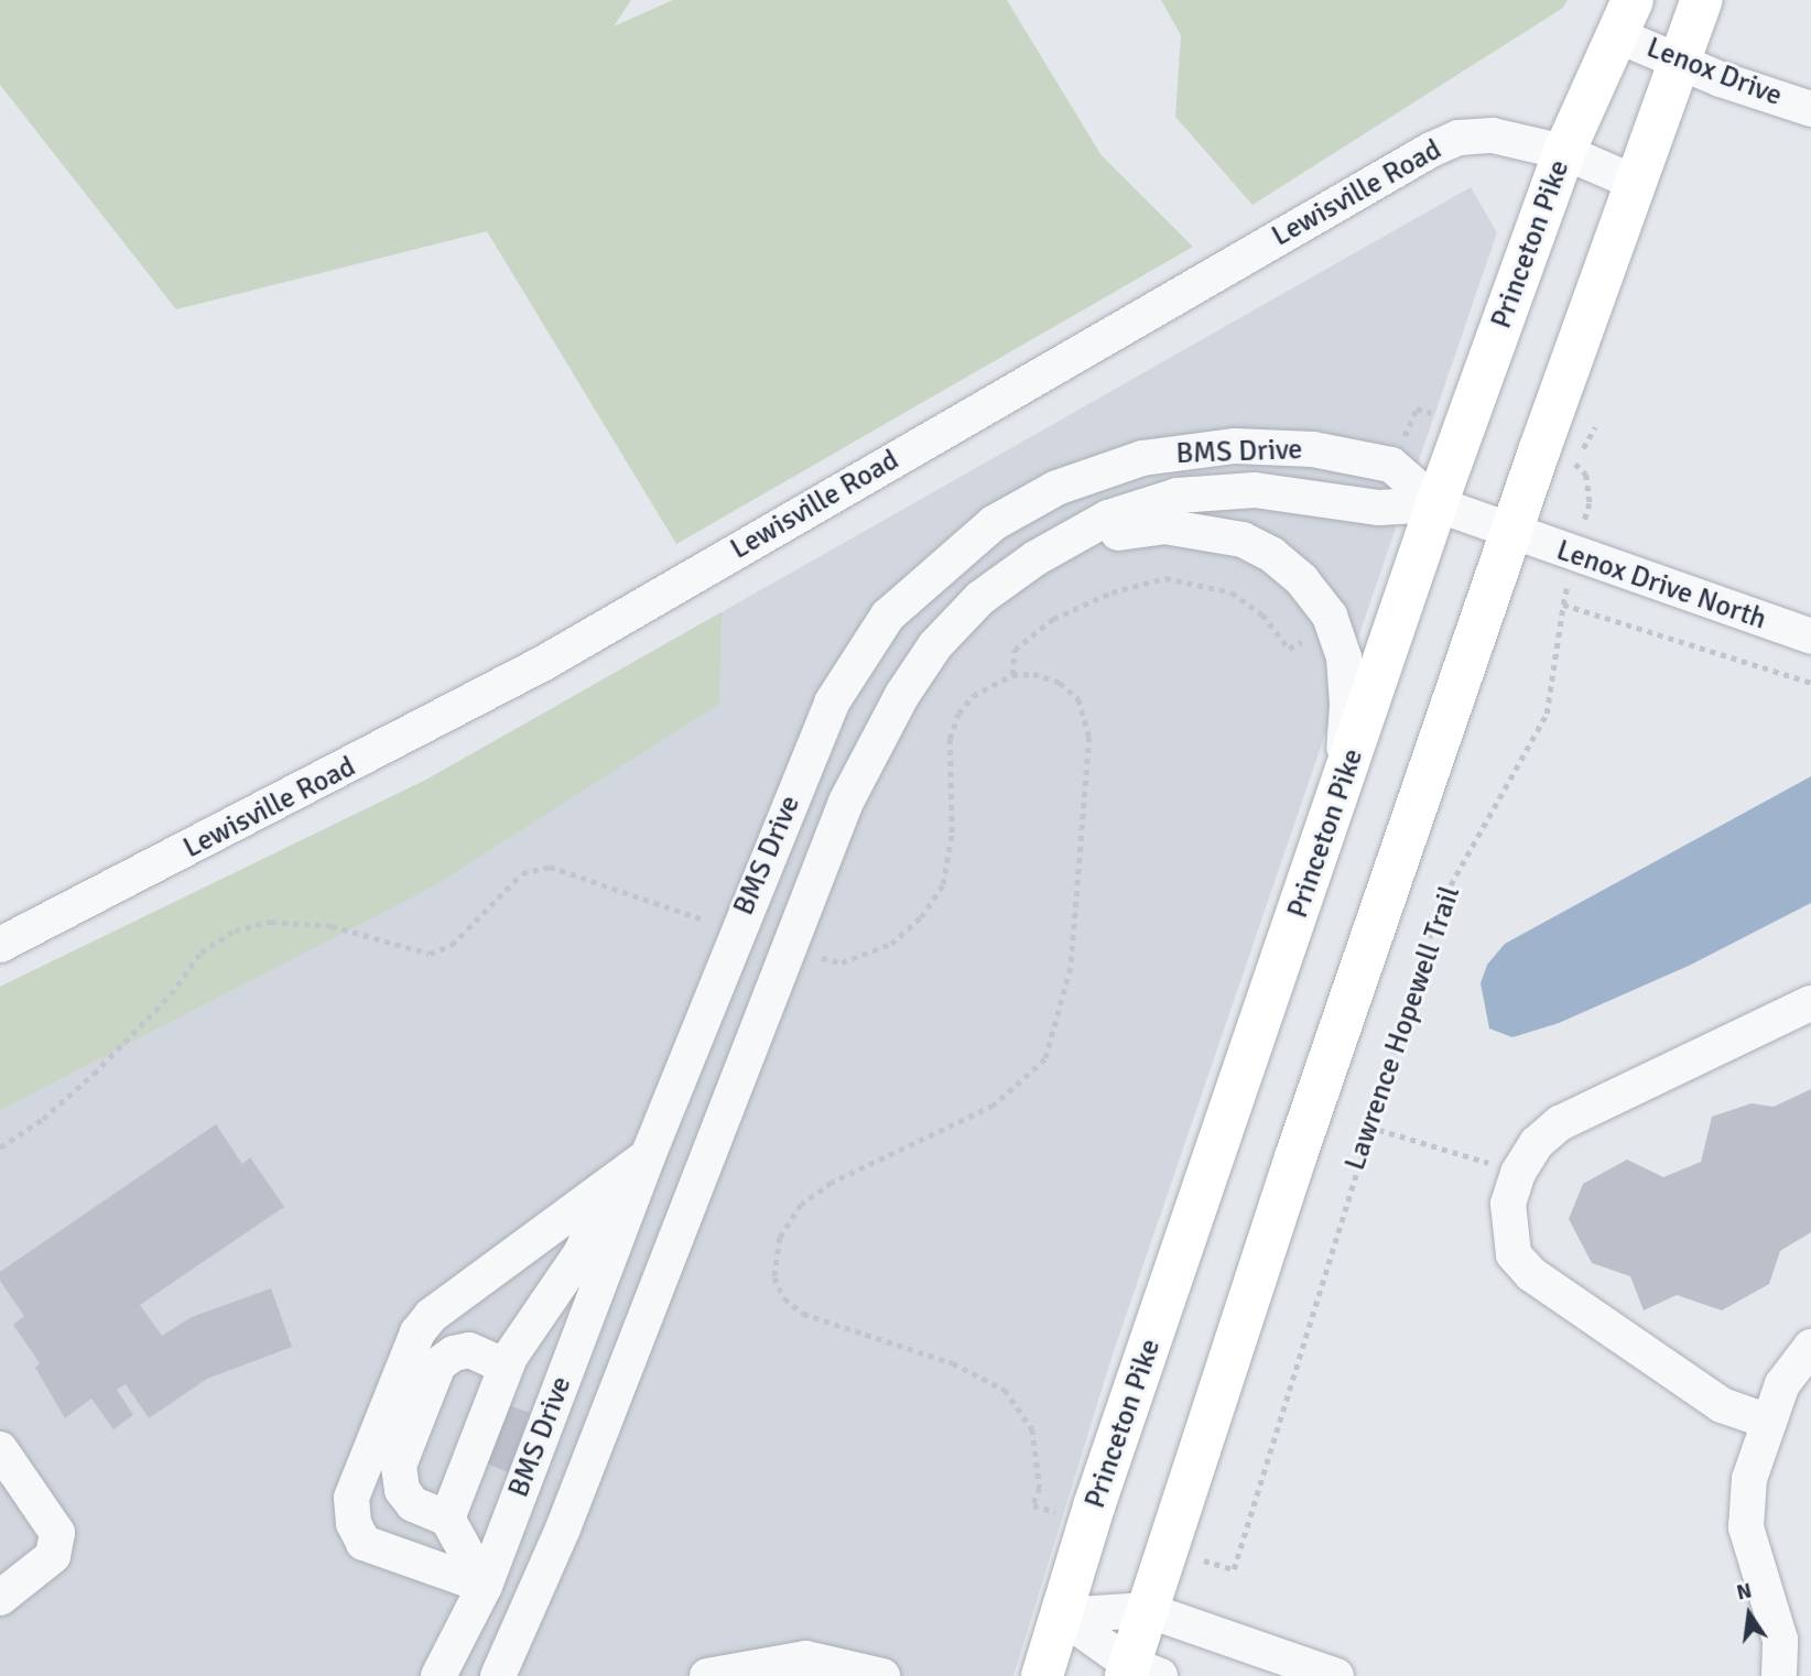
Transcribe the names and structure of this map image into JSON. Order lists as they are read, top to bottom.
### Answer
{
  "streets": {
    "main road": ["Princeton Pike"],
    "street": [
      "Lenox Drive",
      "Lewisville Road",
      "BMS Drive",
      "Lenox Drive North"
    ],
    "path": ["Lawrence Hopewell Trail"]
  },
  "crossings": [
    ["Lenox Drive", "Princeton Pike"],
    ["Lewisville Road", "Princeton Pike"],
    ["Princeton Pike", "BMS Drive"],
    ["BMS Drive", "Lenox Drive North"],
    ["Lenox Drive North", "Lawrence Hopewell Trail"]
  ],
  "north": "top"
}
